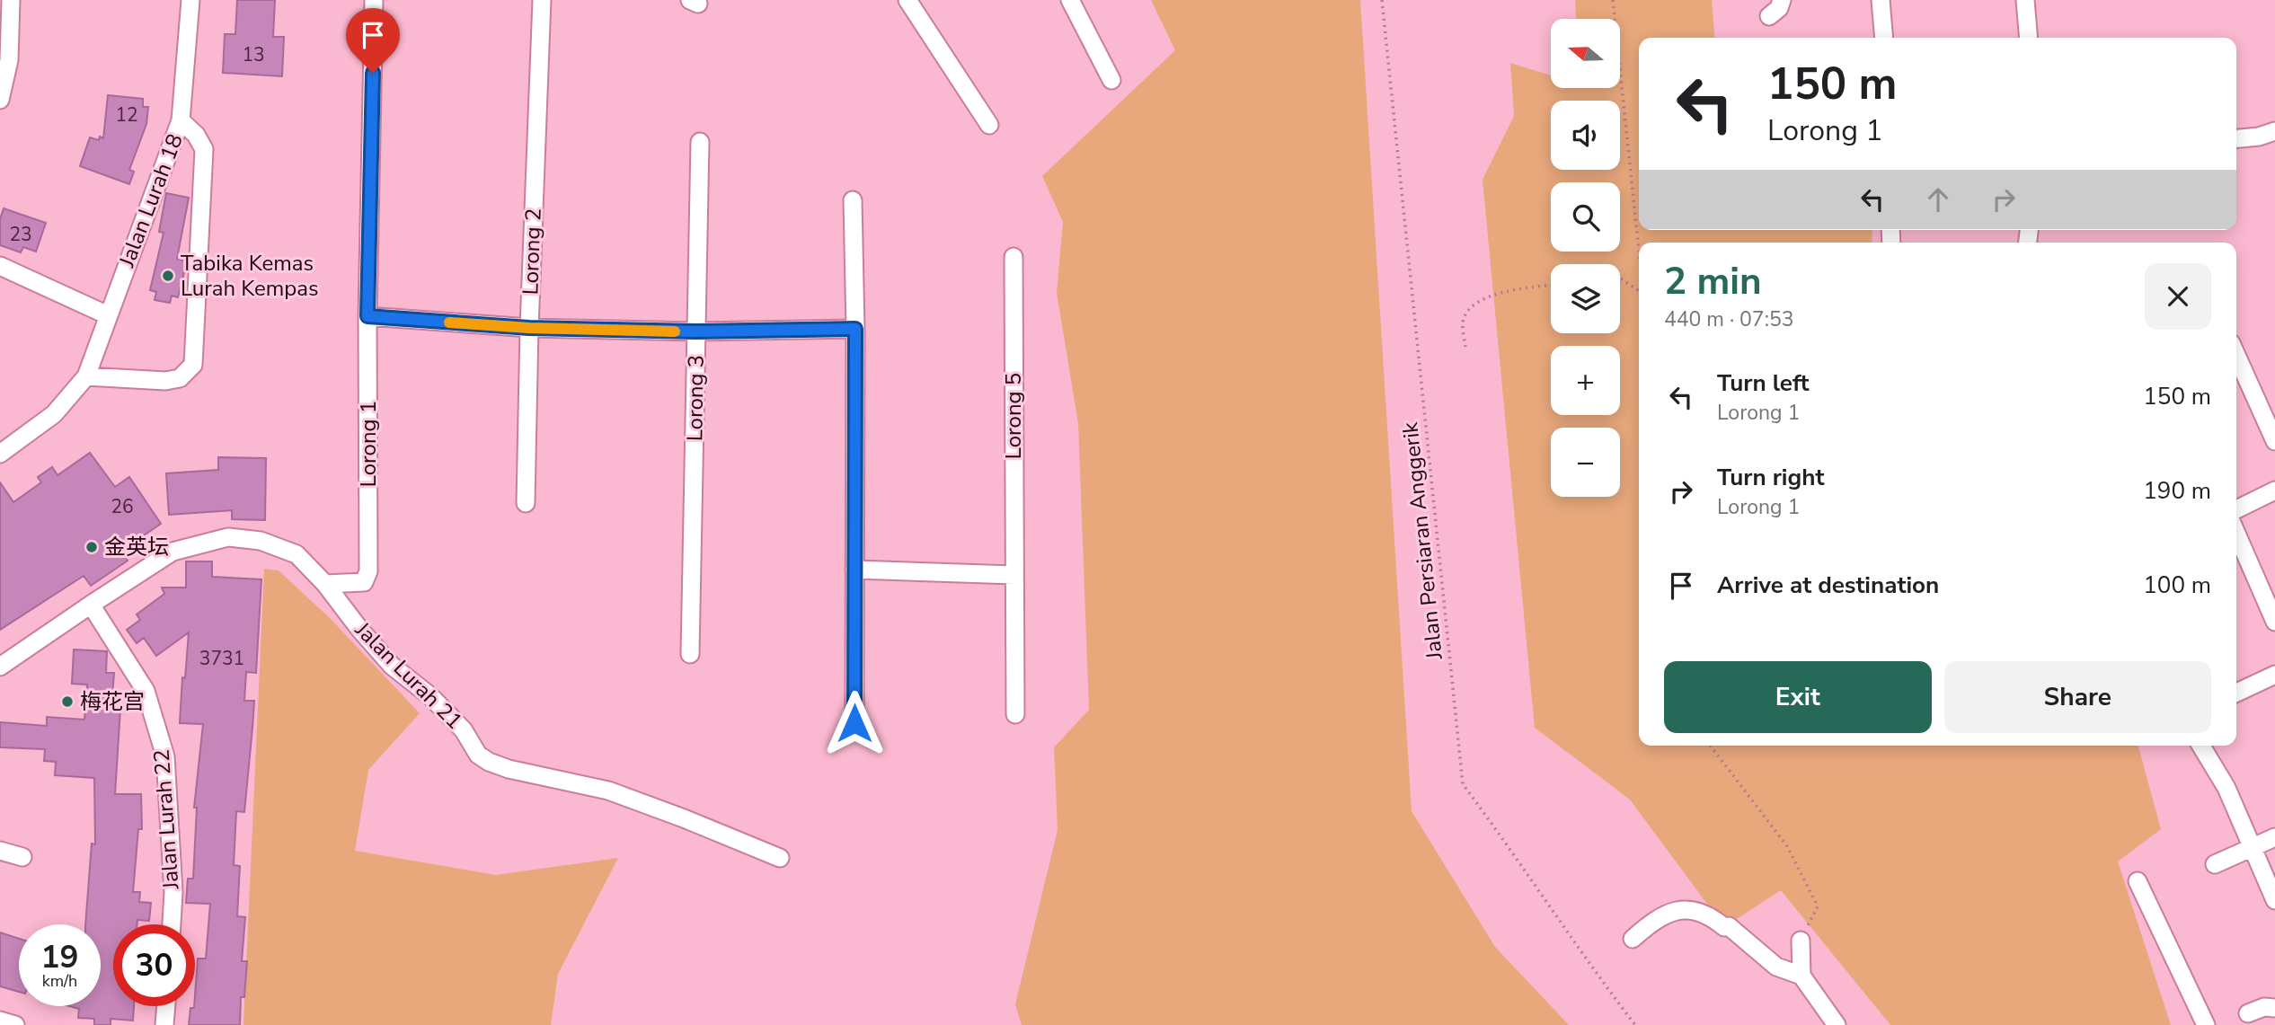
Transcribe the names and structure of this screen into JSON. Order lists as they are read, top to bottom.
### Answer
{
  "streets": {
    "street": [
      "Jalan Lurah 18",
      "Lorong 2",
      "Lorong 3",
      "Lorong 5",
      "Lorong 1",
      "Jalan Lurah 21",
      "Jalan Lurah 22"
    ],
    "path": ["Jalan Persiaran Anggerik"]
  },
  "crossings": [
    ["Lorong 1", "Jalan Lurah 21"],
    ["Jalan Lurah 21", "Jalan Lurah 22"]
  ],
  "places": ["Tabika Kemas Lurah Kempas", "金英坛", "梅花宫"],
  "house_numbers": [
    "13",
    "12",
    "23",
    "26",
    "3731"
  ],
  "north": "left",
  "page": {
    "map_buttons": ["+", "−"],
    "turn": ["150 m", "Lorong 1"],
    "heading": ["2 min", "440 m · 07:53"],
    "list": [
      {
        "name": "Turn left",
        "note": "Lorong 1",
        "value": "150 m"
      },
      {
        "name": "Turn right",
        "note": "Lorong 1",
        "value": "190 m"
      },
      {
        "name": "Arrive at destination",
        "value": "100 m"
      }
    ],
    "buttons": ["Exit", "Share"],
    "speed": "19 km/h",
    "limit": "30"
  }
}
